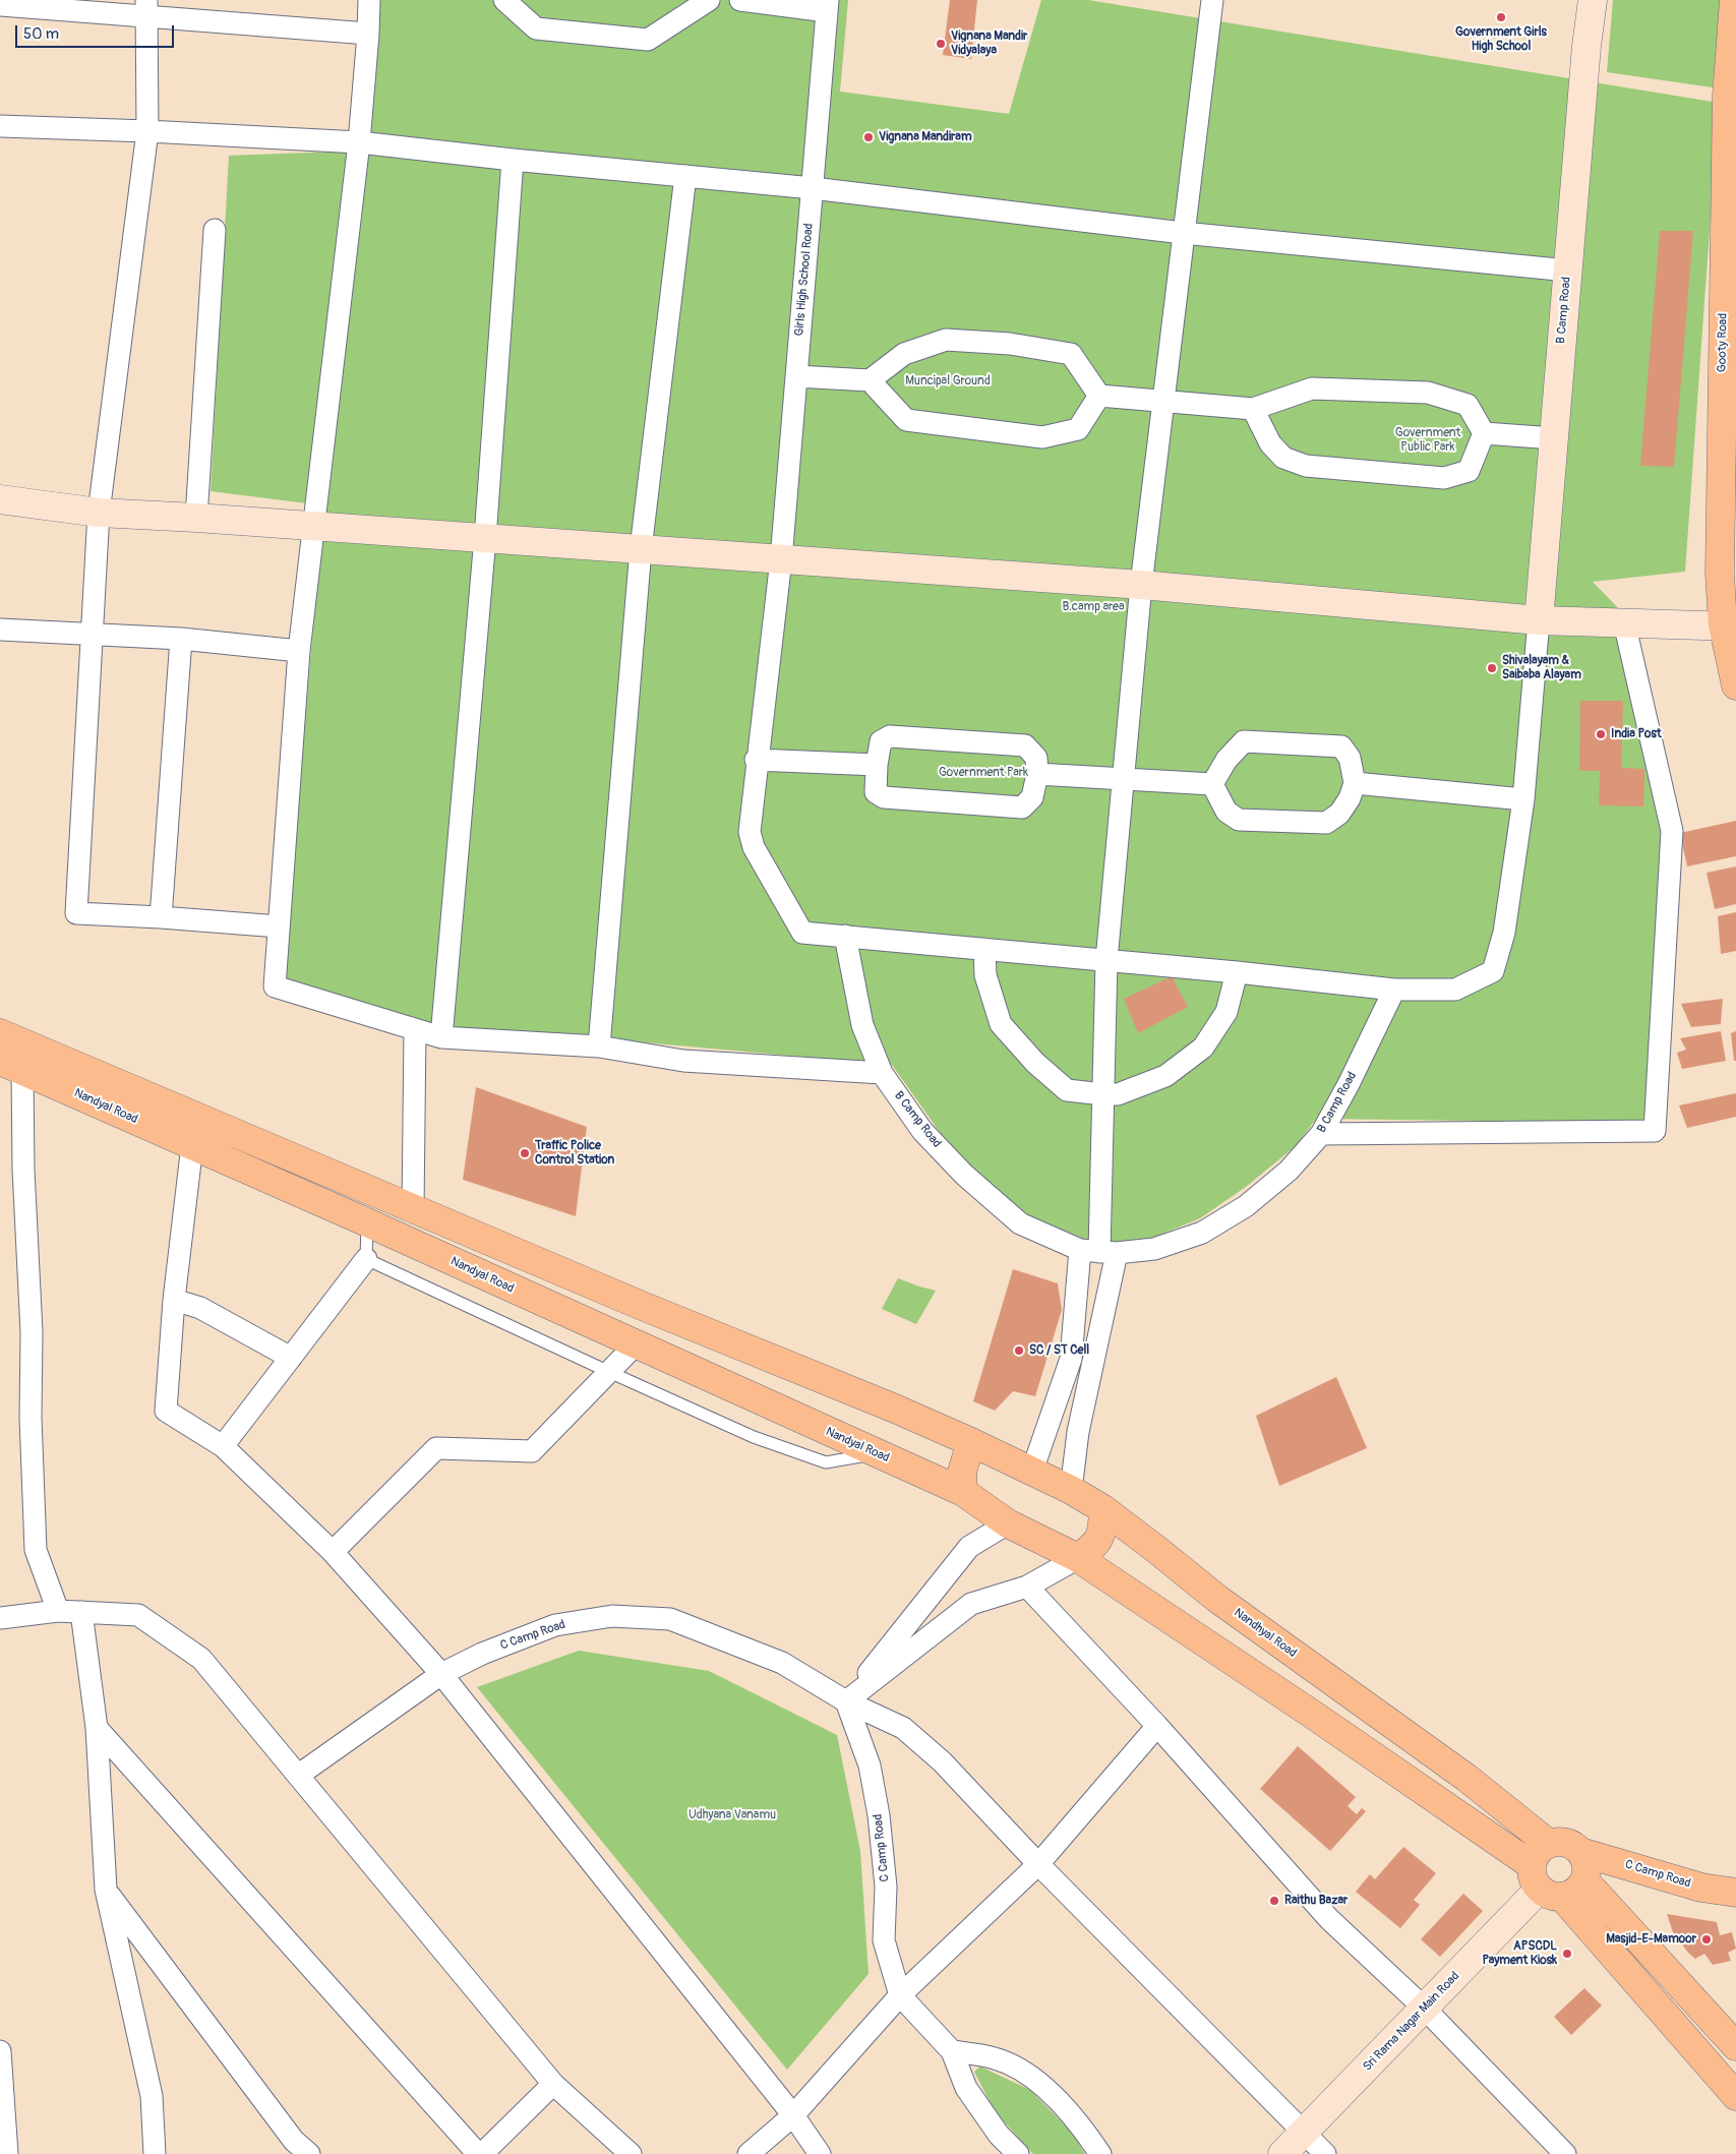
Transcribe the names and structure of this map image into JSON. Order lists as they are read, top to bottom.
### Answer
{
  "streets": {
    "main road": [
      "Gooty Road",
      "Nandyal Road",
      "Nandhyal Road",
      "C Camp Road"
    ],
    "street": ["Girls High School Road", "B Camp Road", "Sri Rama Nagar Main Road"]
  },
  "crossings": [
    ["Girls High School Road", "B Camp Road"],
    ["Nandyal Road", "Nandhyal Road"],
    ["Nandyal Road", "C Camp Road"],
    ["Nandyal Road", "Sri Rama Nagar Main Road"],
    ["Nandhyal Road", "C Camp Road"],
    ["Nandhyal Road", "Sri Rama Nagar Main Road"],
    ["C Camp Road", "Sri Rama Nagar Main Road"]
  ],
  "parks": [
    "Muncipal Ground",
    "Government Public Park",
    "B.camp area",
    "Government Park",
    "Udhyana Vanamu"
  ],
  "places": [
    "Government Girls High School",
    "Vignana Mandir Vidyalaya",
    "Vignana Mandiram",
    "Shivalayam & Saibaba Alayam",
    "India Post",
    "Traffic Police Control Station",
    "SC / ST Cell",
    "Raithu Bazar",
    "Masjid-E-Mamoor",
    "APSCDL Payment Kiosk"
  ],
  "scale_bar": "50 m"
}
